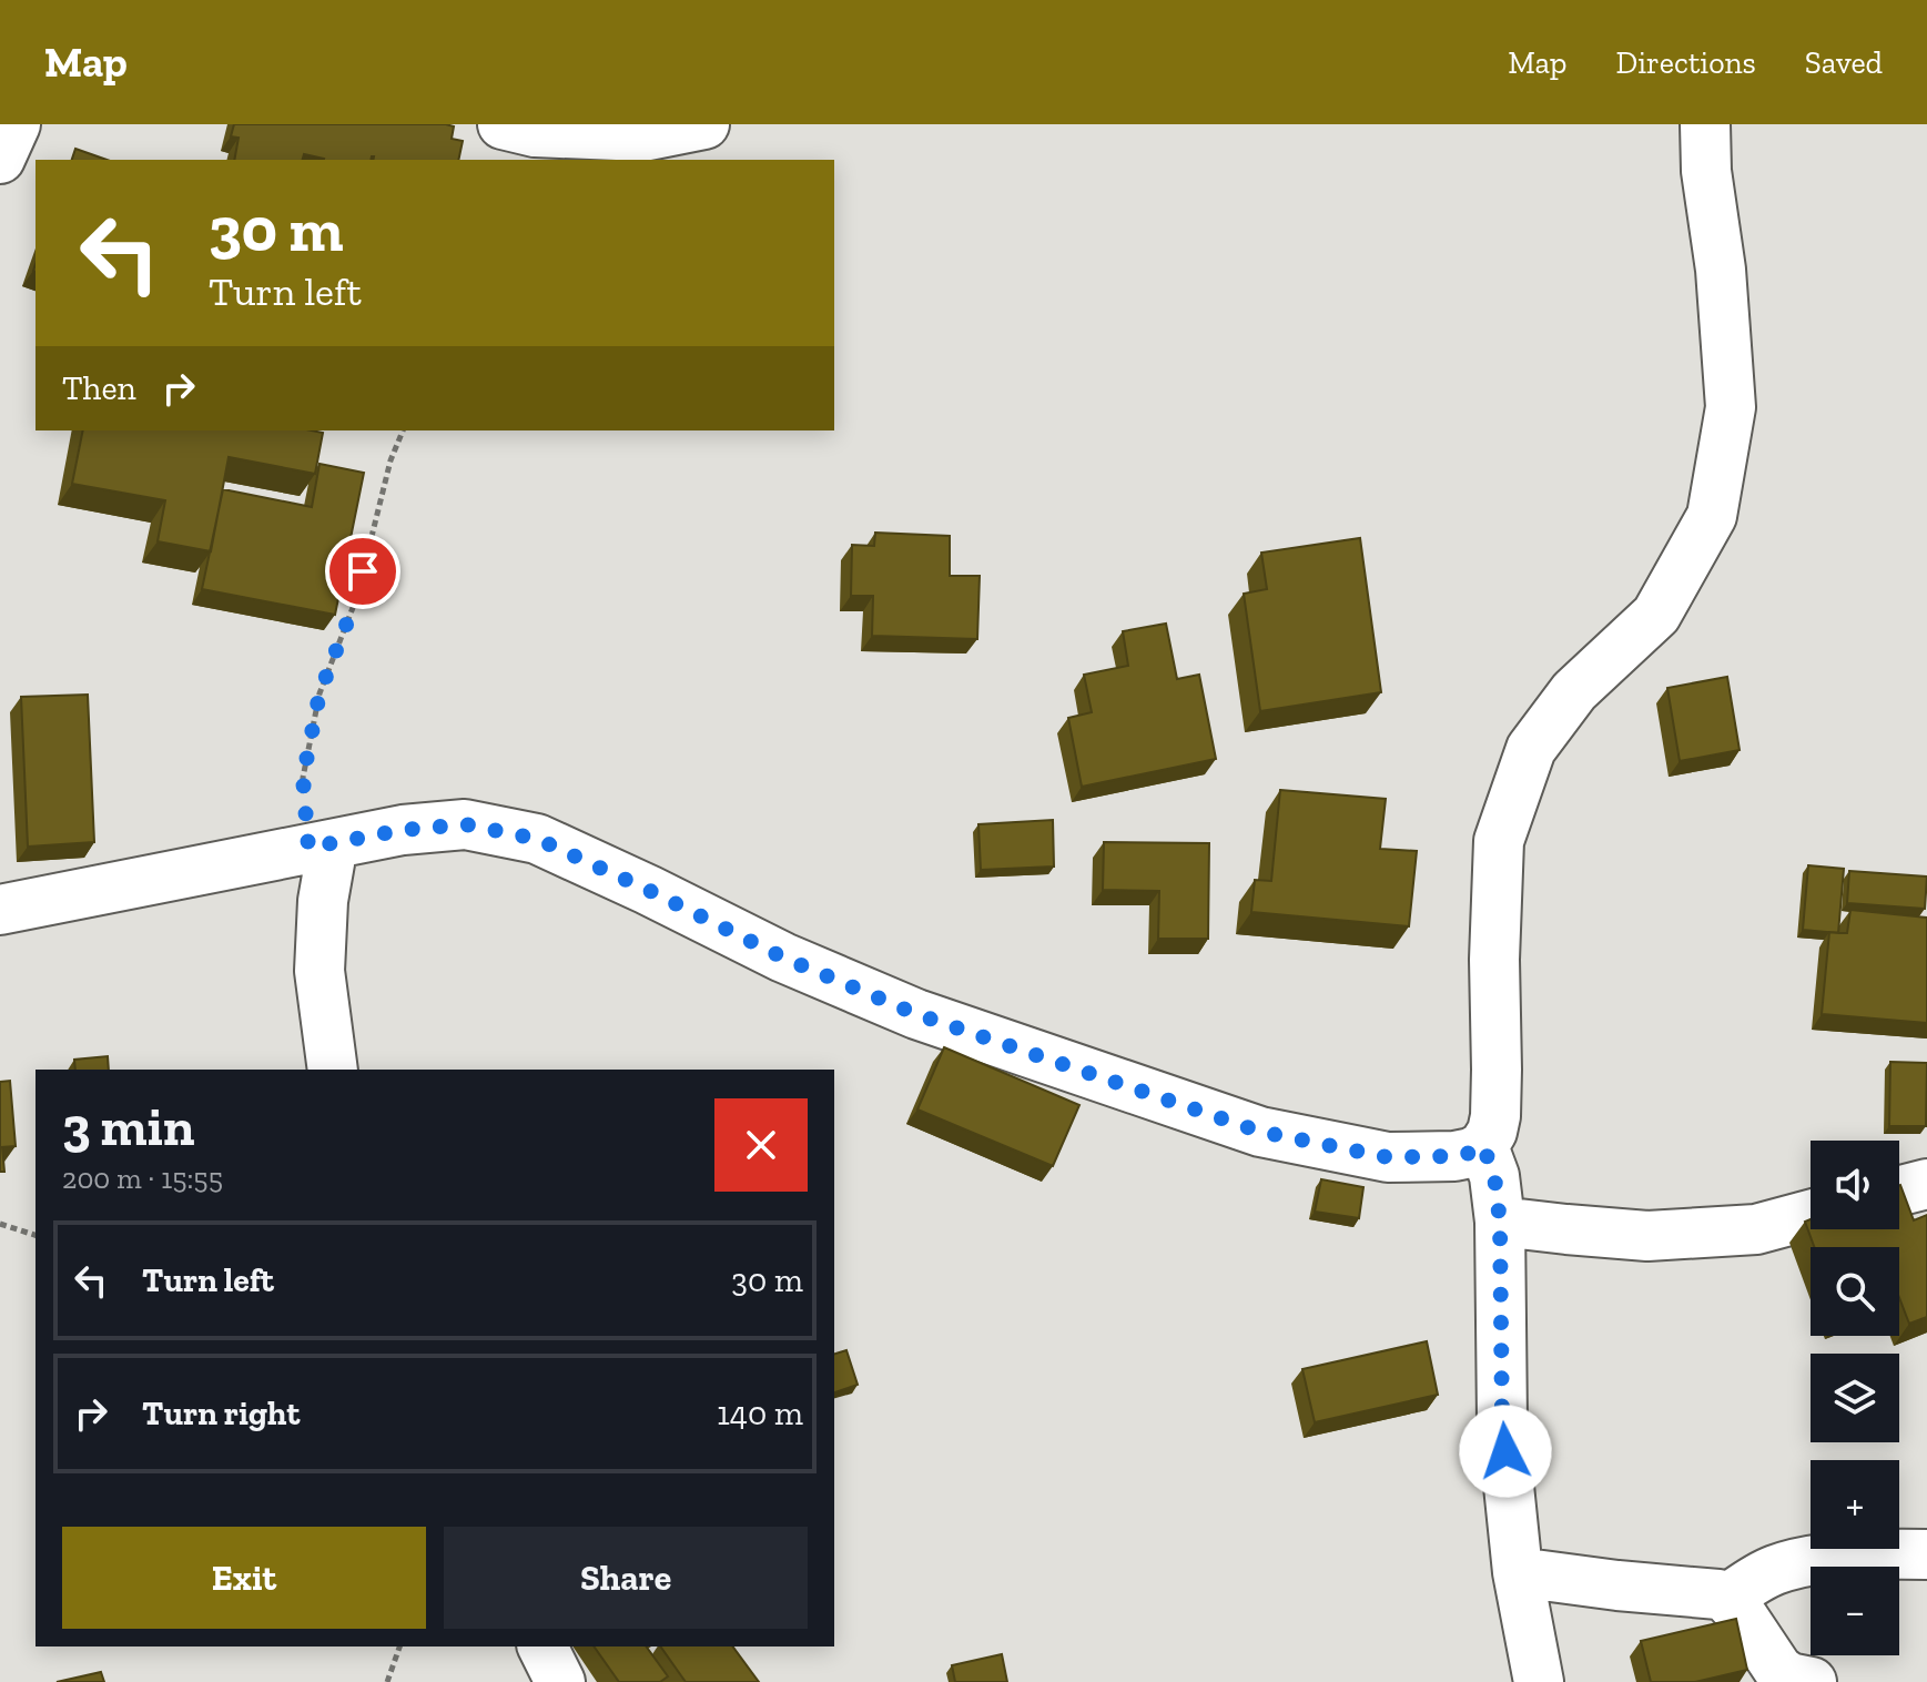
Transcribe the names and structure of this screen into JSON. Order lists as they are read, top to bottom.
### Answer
{
  "page": {
    "header": "Map",
    "nav": ["Map", "Directions", "Saved"],
    "turn": ["30 m", "Turn left"],
    "then": "Then",
    "heading": ["3 min", "200 m · 15:55"],
    "map_buttons": ["+", "−"],
    "list": [
      {
        "name": "Turn left",
        "value": "30 m"
      },
      {
        "name": "Turn right",
        "value": "140 m"
      }
    ],
    "buttons": ["Exit", "Share"]
  }
}
